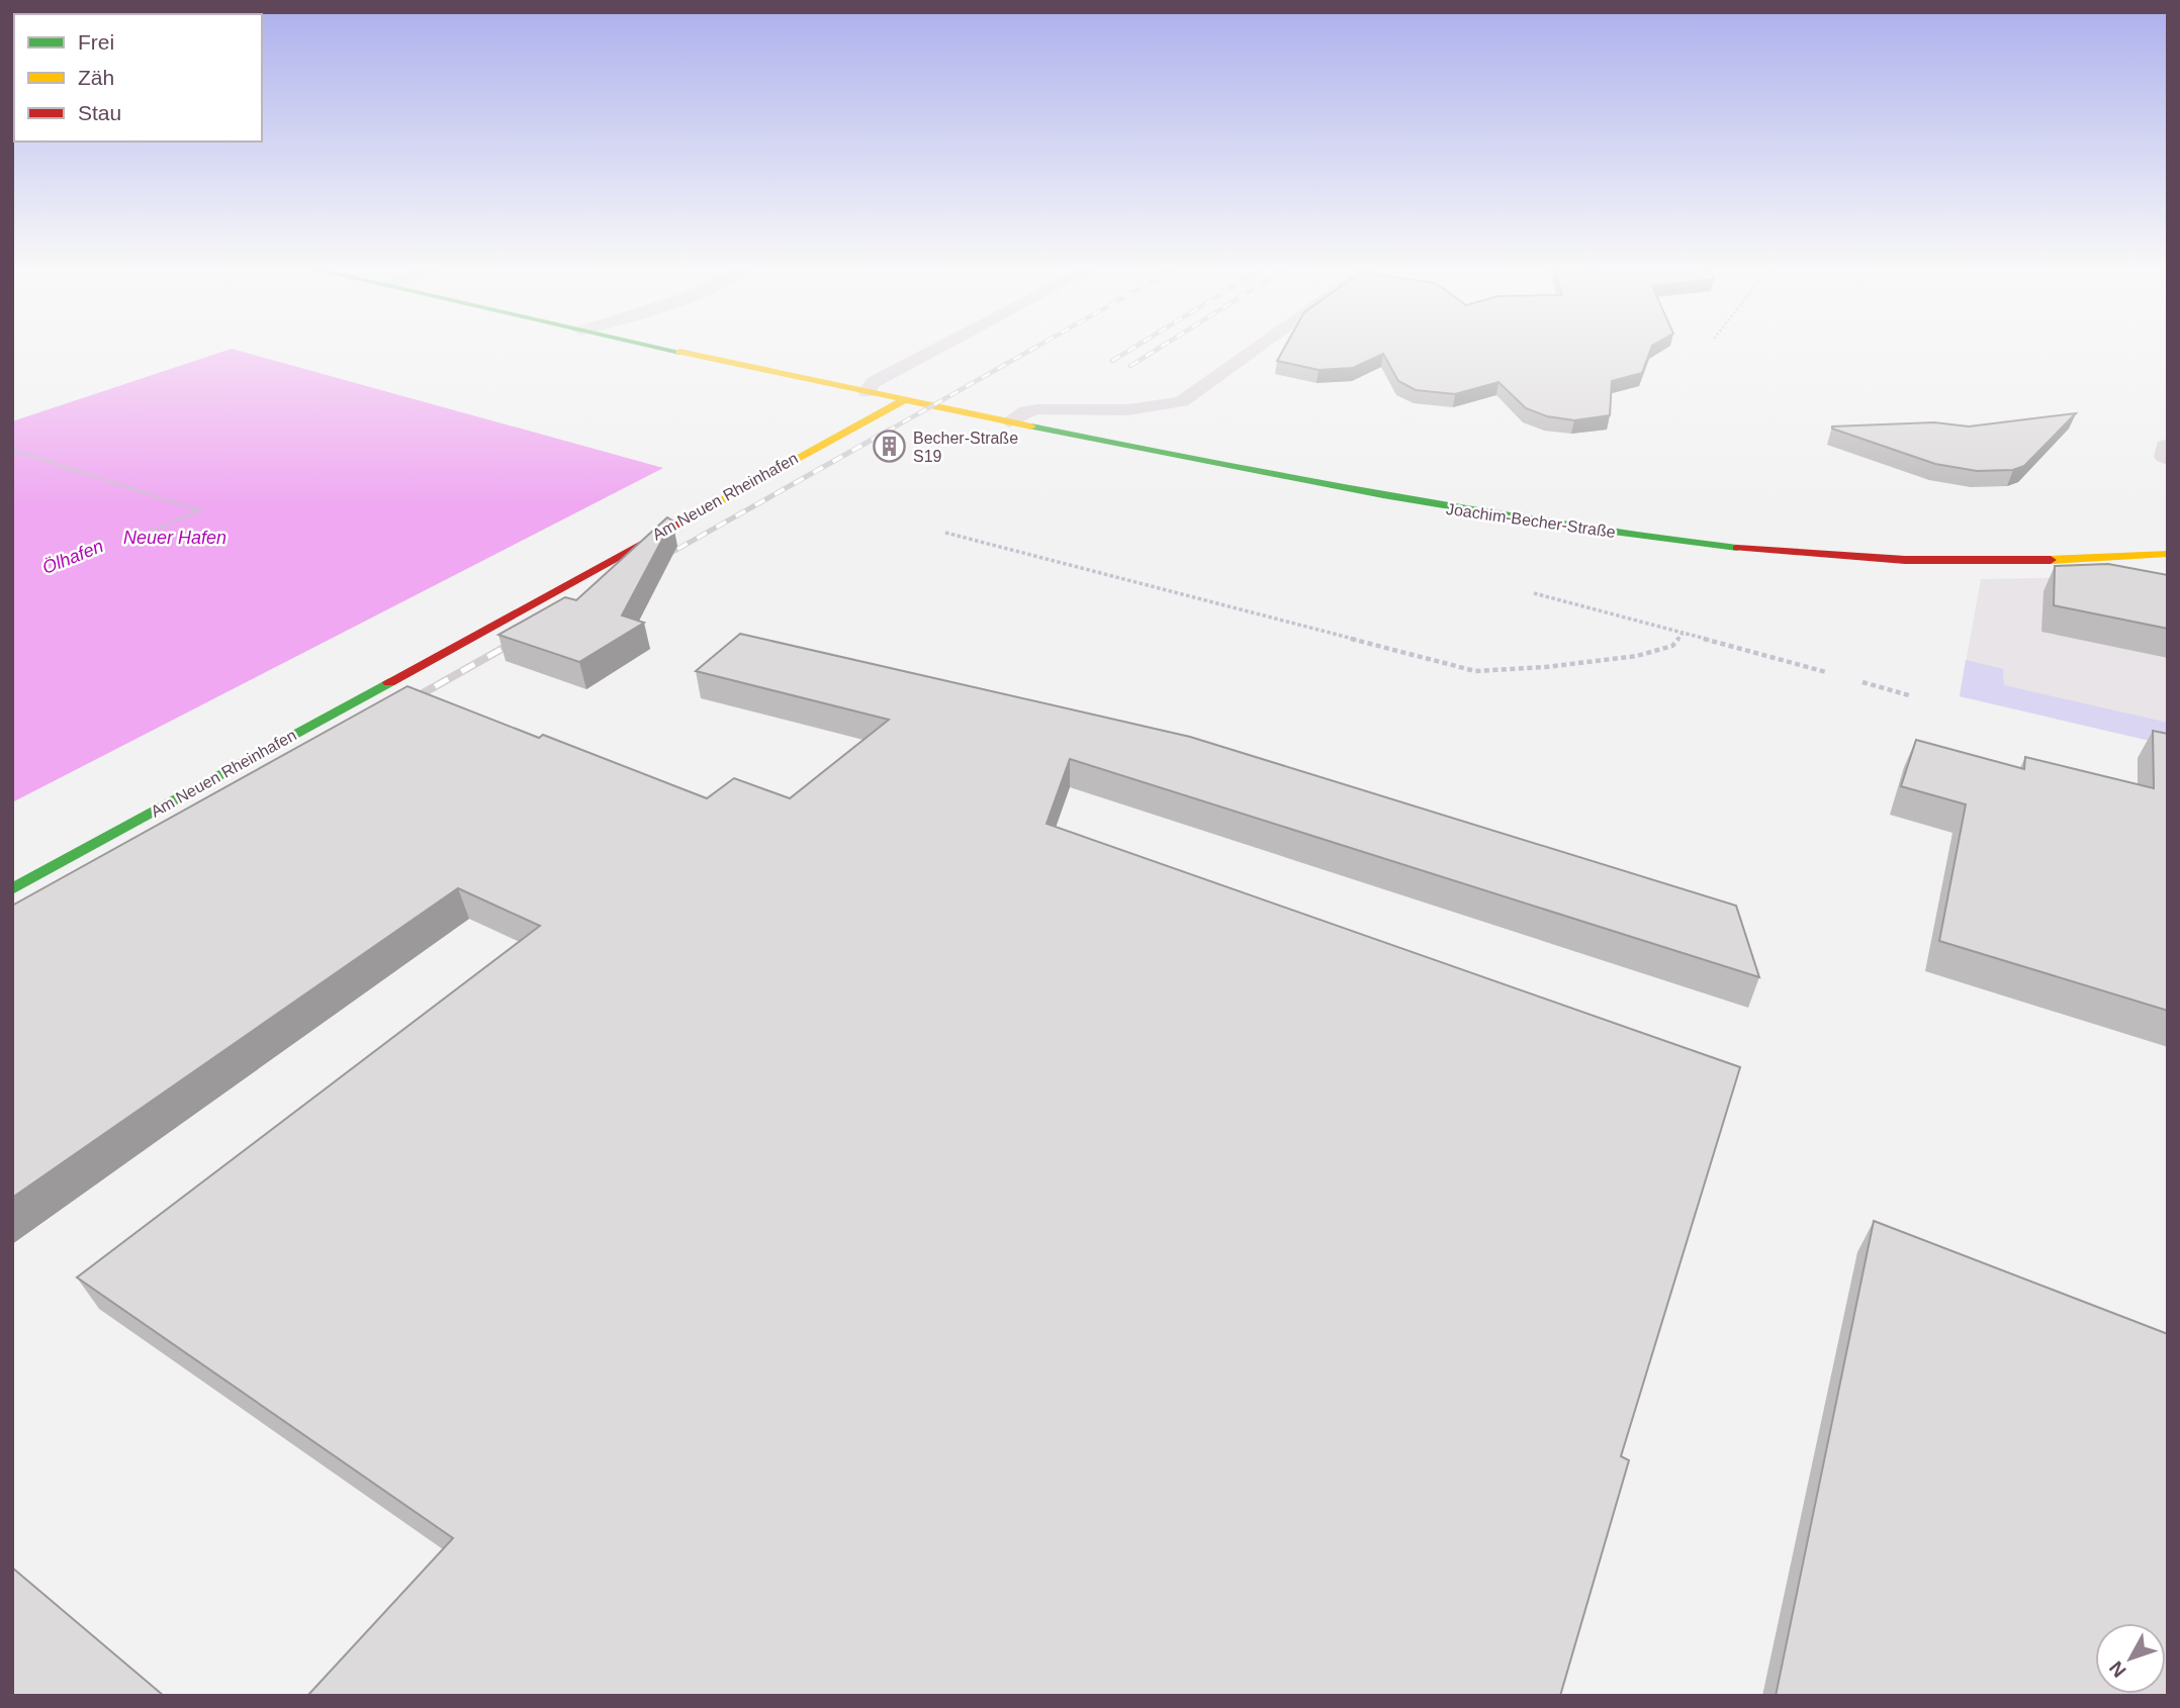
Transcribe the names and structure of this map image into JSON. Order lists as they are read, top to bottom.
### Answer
{
  "streets": {
    "street": ["Am Neuen Rheinhafen", "Joachim-Becher-Straße"]
  },
  "crossings": [
    ["Am Neuen Rheinhafen", "Joachim-Becher-Straße"]
  ],
  "water": ["Neuer Hafen", "Ölhafen"],
  "places": {
    "building": ["Becher-Straße S19"]
  },
  "legend": ["Frei", "Zäh", "Stau"],
  "north": "bottom left"
}
